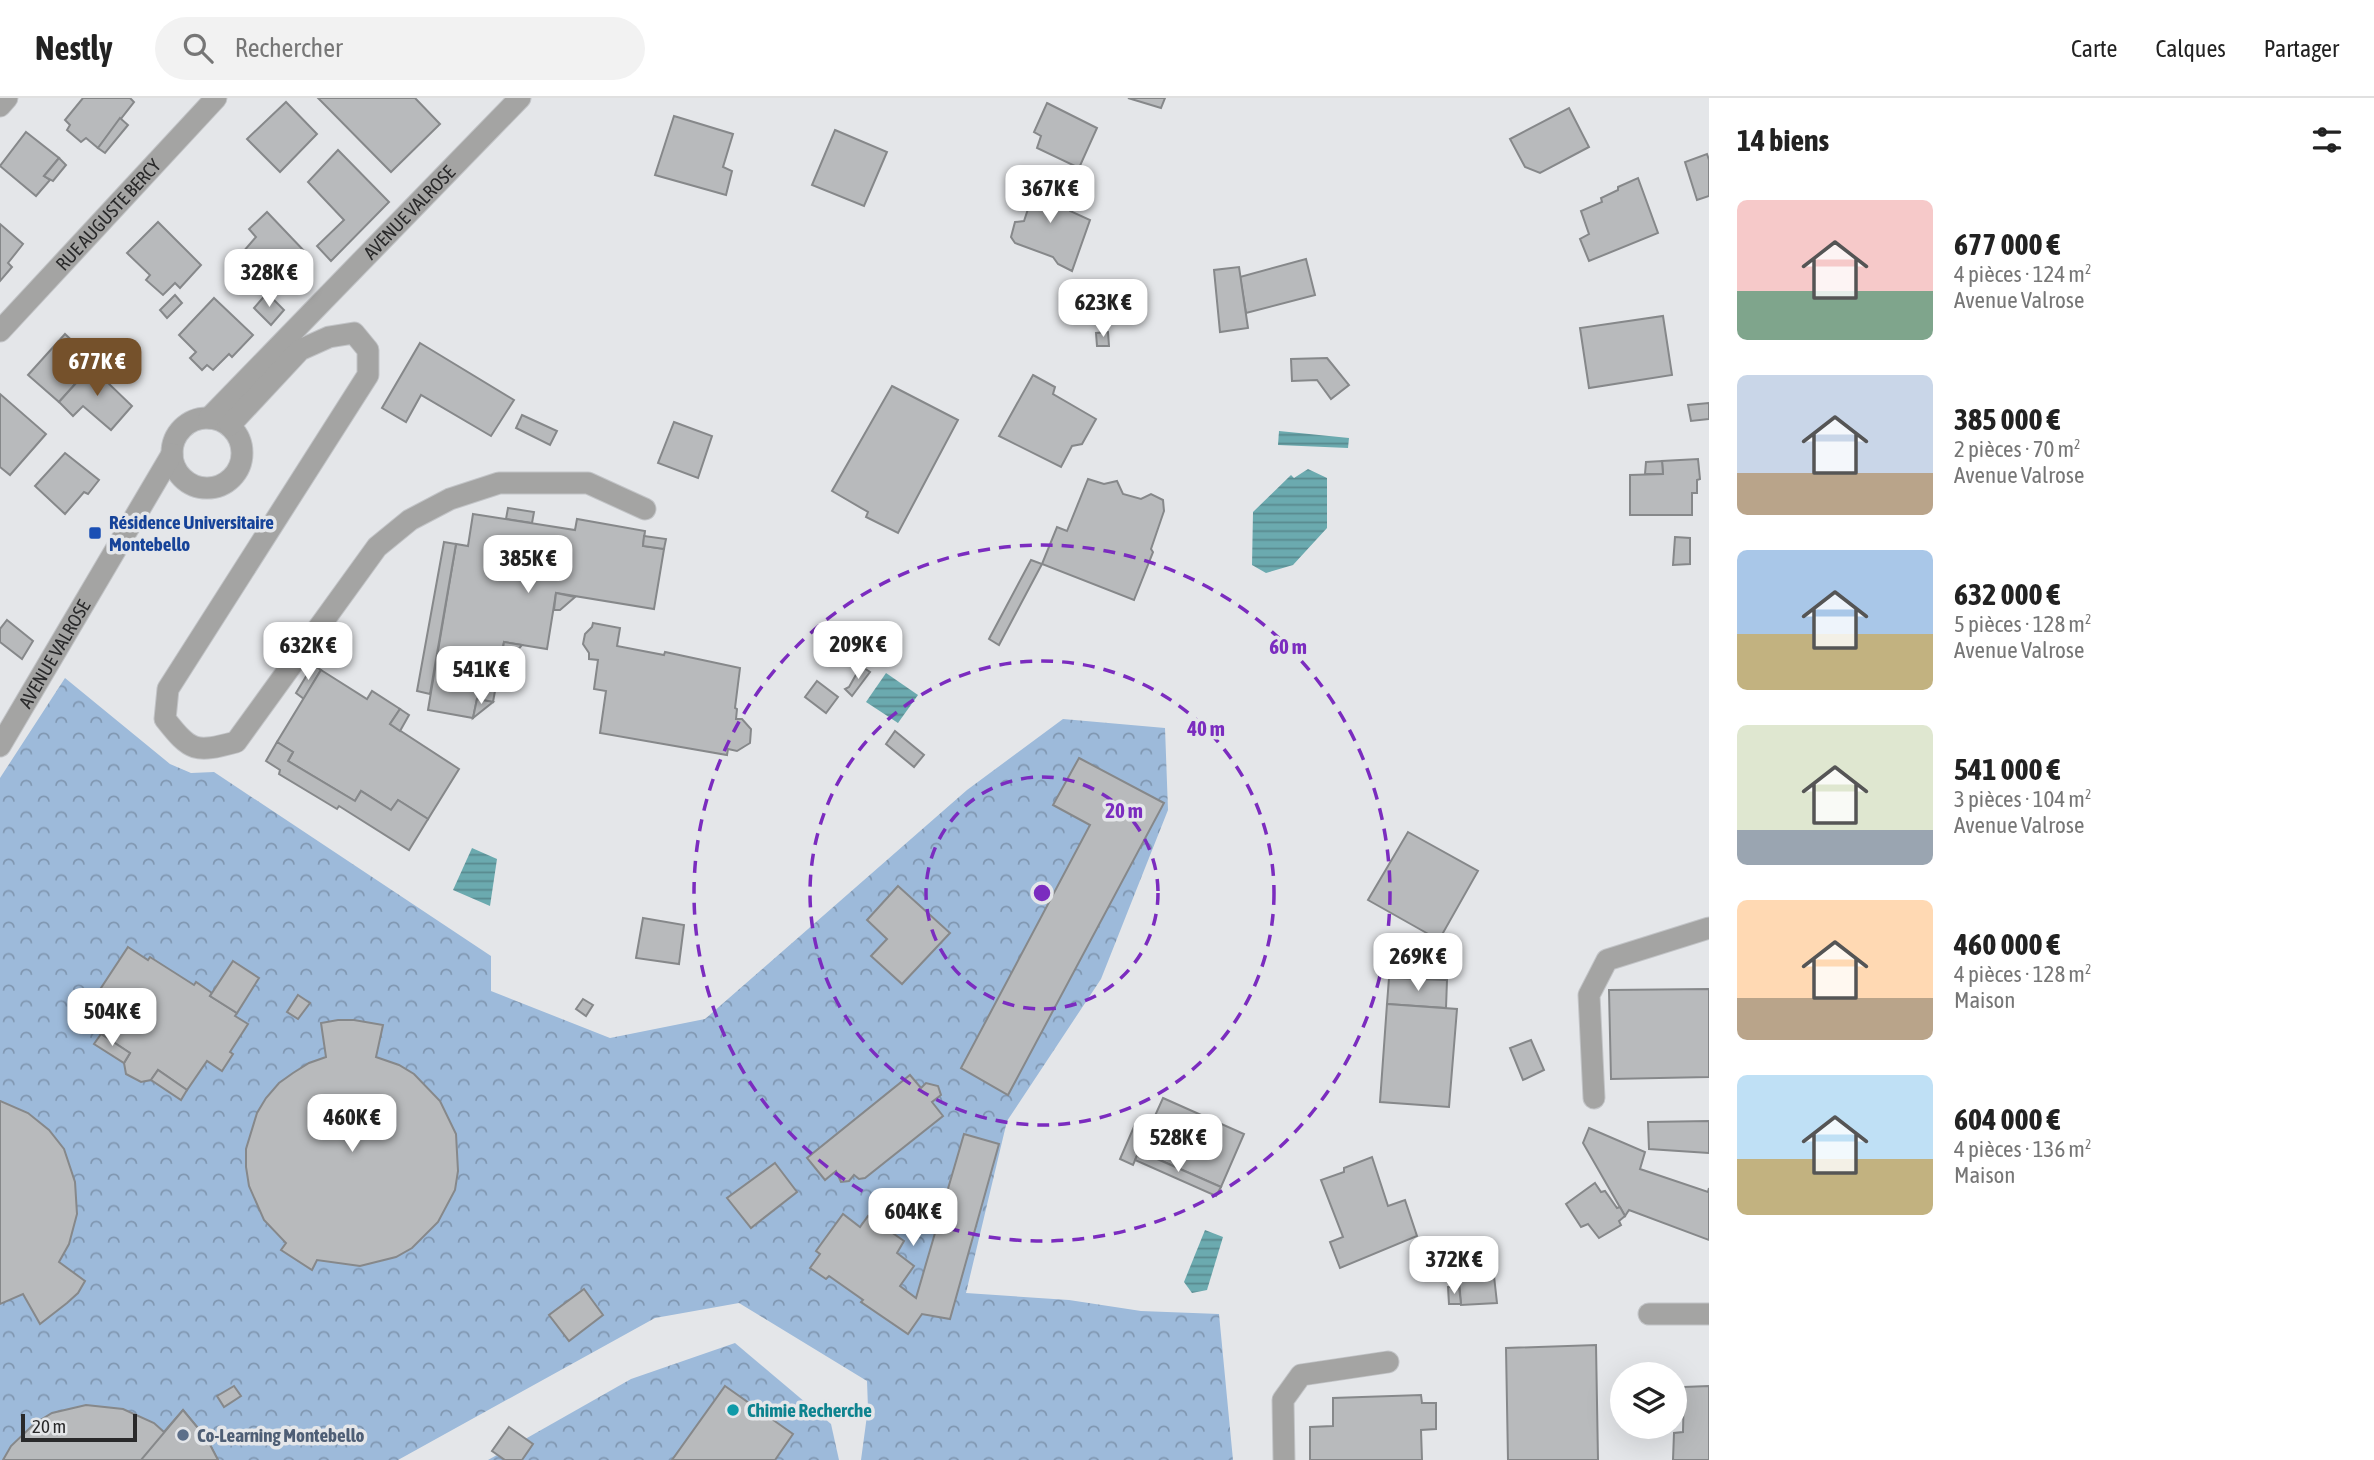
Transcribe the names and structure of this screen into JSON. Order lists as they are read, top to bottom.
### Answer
{
  "streets": {
    "street": ["AVENUE VALROSE", "RUE AUGUSTE BERCY"]
  },
  "places": {
    "transit": ["Résidence Universitaire Montebello"],
    "other": ["Chimie Recherche", "Co-Learning Montebello"]
  },
  "scale_bar": "20 m",
  "page": {
    "header": "Nestly",
    "search": "Rechercher",
    "nav": ["Carte", "Calques", "Partager"],
    "heading": "14 biens",
    "price": [
      "367K €",
      "328K €",
      "623K €",
      "677K €",
      "385K €",
      "209K €",
      "632K €",
      "541K €",
      "269K €",
      "504K €",
      "460K €",
      "528K €",
      "604K €",
      "372K €"
    ],
    "list": [
      {
        "name": "677 000 €",
        "note": "4 pièces · 124 m² · Avenue Valrose"
      },
      {
        "name": "385 000 €",
        "note": "2 pièces · 70 m² · Avenue Valrose"
      },
      {
        "name": "632 000 €",
        "note": "5 pièces · 128 m² · Avenue Valrose"
      },
      {
        "name": "541 000 €",
        "note": "3 pièces · 104 m² · Avenue Valrose"
      },
      {
        "name": "460 000 €",
        "note": "4 pièces · 128 m² · Maison"
      },
      {
        "name": "604 000 €",
        "note": "4 pièces · 136 m² · Maison"
      }
    ],
    "scale": "20 m"
  },
  "rings": ["60 m", "40 m", "20 m"]
}
